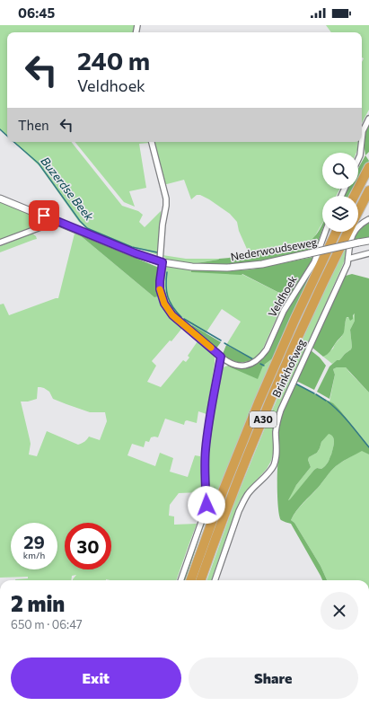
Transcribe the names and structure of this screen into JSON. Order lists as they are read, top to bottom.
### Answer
{
  "streets": {
    "highway": ["A30"],
    "street": ["Nederwoudseweg", "Veldhoek", "Brinkhofweg"]
  },
  "crossings": [
    ["Nederwoudseweg", "Veldhoek"]
  ],
  "water": ["Buzerdse Beek"],
  "page": {
    "status": "06:45",
    "turn": ["240 m", "Veldhoek"],
    "then": "Then",
    "speed": "29 km/h",
    "limit": "30",
    "heading": ["2 min", "650 m · 06:47"],
    "buttons": ["Exit", "Share"]
  }
}
